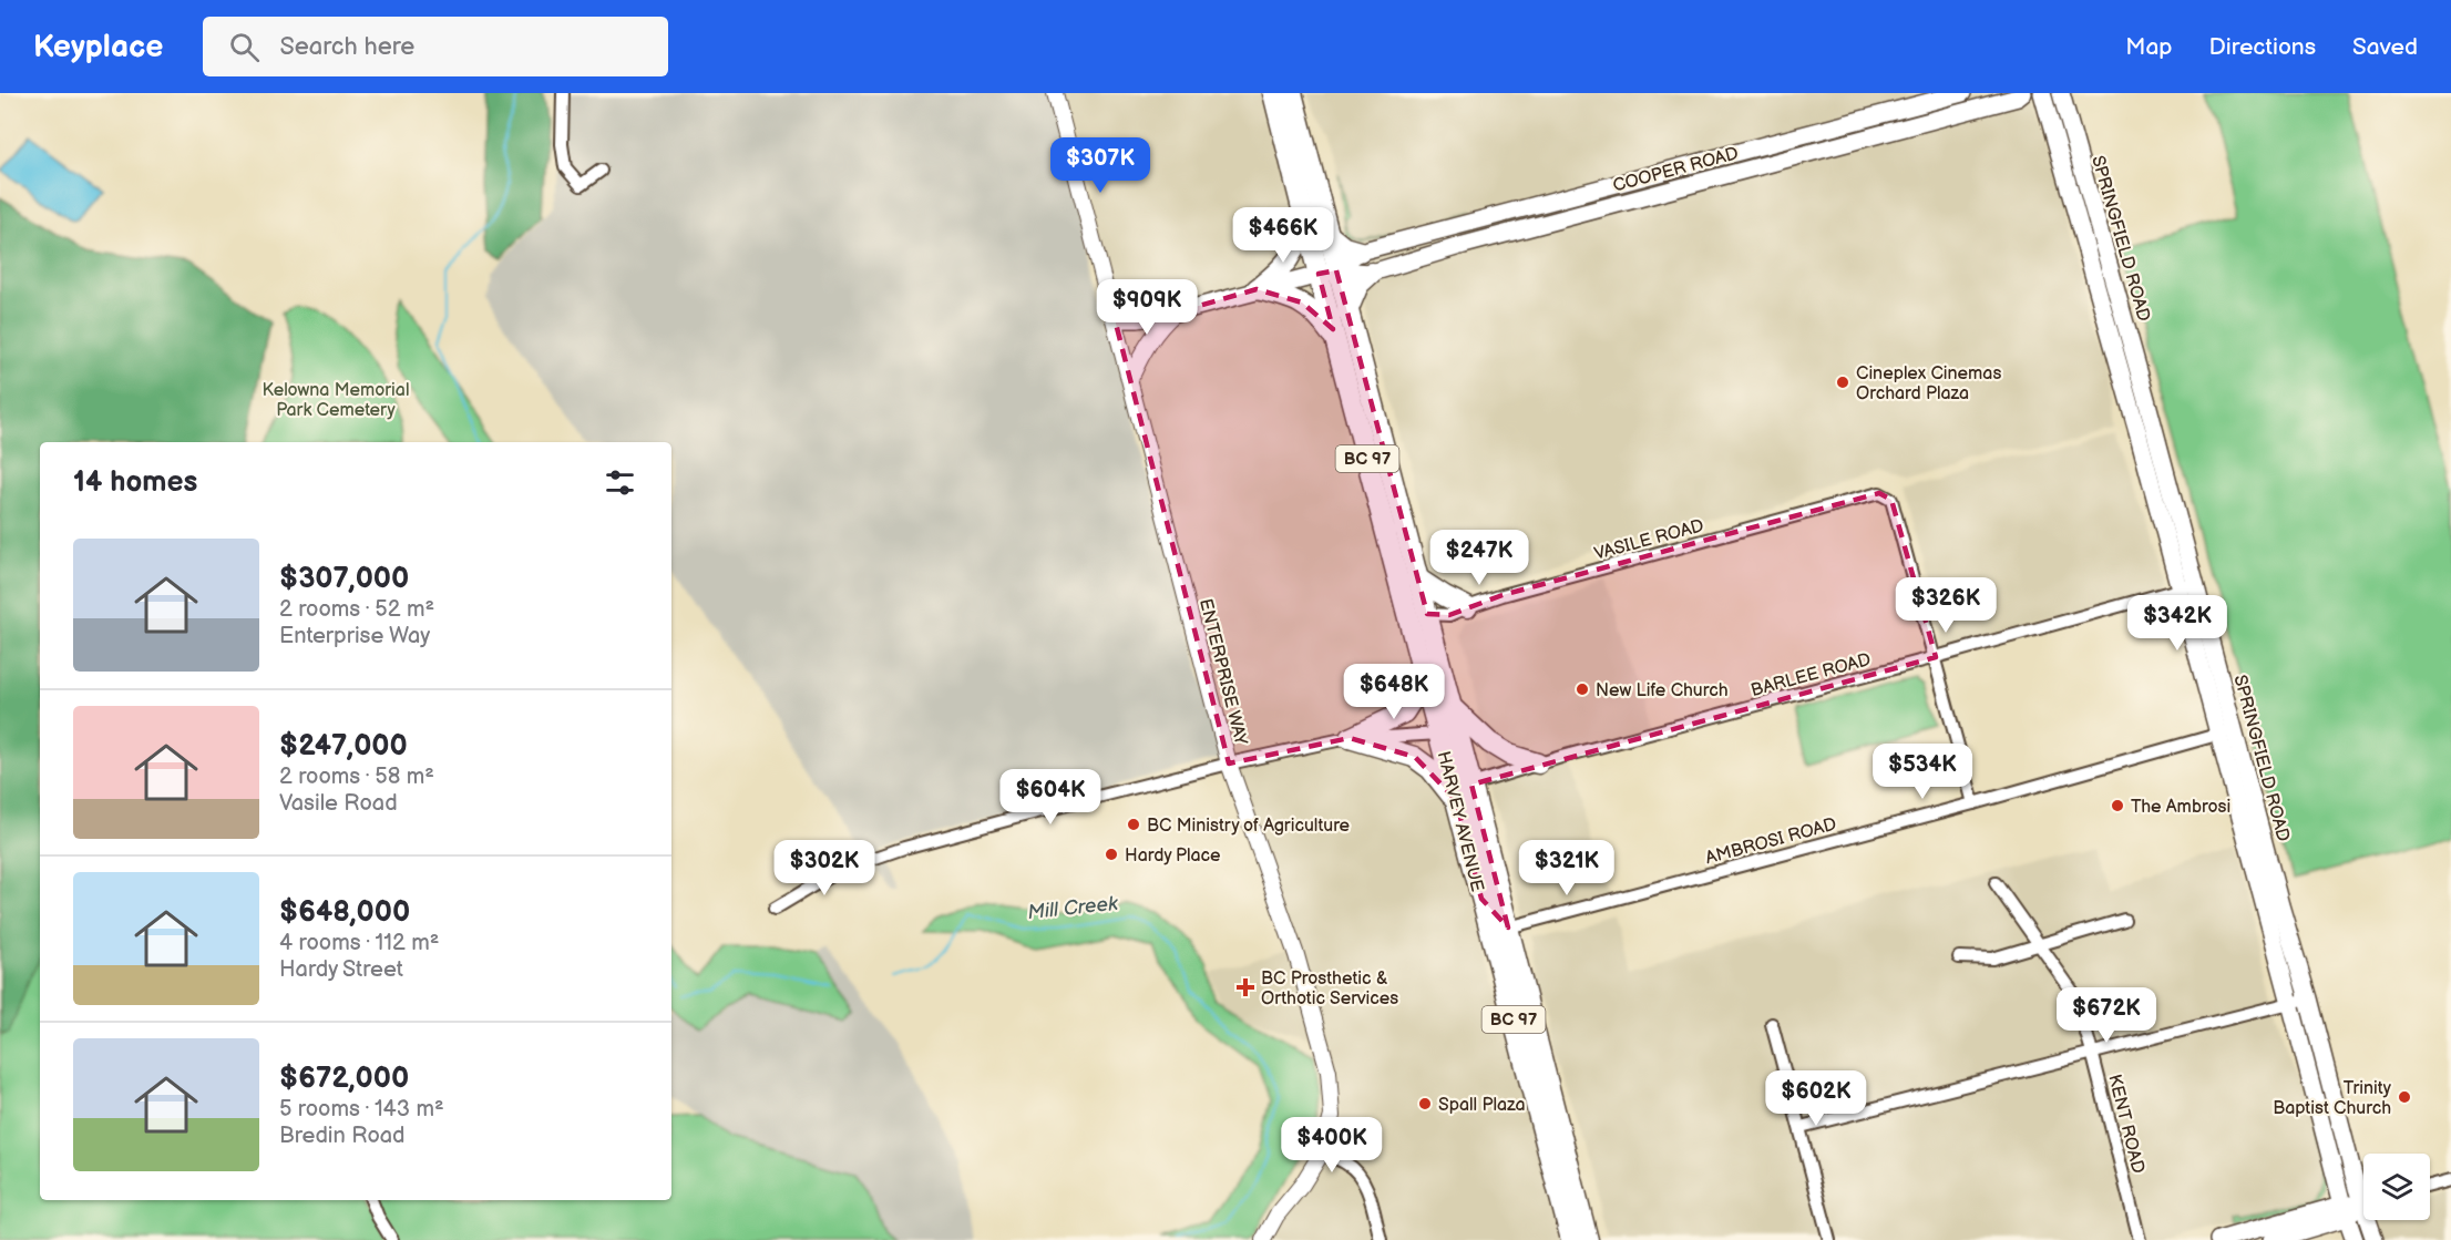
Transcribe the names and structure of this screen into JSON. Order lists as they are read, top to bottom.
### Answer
{
  "streets": {
    "highway": ["BC 97", "HARVEY AVENUE"],
    "main road": ["COOPER ROAD", "SPRINGFIELD ROAD"],
    "street": [
      "VASILE ROAD",
      "ENTERPRISE WAY",
      "BARLEE ROAD",
      "AMBROSI ROAD",
      "KENT ROAD"
    ]
  },
  "crossings": [
    ["COOPER ROAD", "ENTERPRISE WAY"],
    ["COOPER ROAD", "HARVEY AVENUE"],
    ["SPRINGFIELD ROAD", "BARLEE ROAD"],
    ["SPRINGFIELD ROAD", "AMBROSI ROAD"],
    ["VASILE ROAD", "BARLEE ROAD"],
    ["VASILE ROAD", "HARVEY AVENUE"],
    ["BARLEE ROAD", "HARVEY AVENUE"],
    ["HARVEY AVENUE", "AMBROSI ROAD"]
  ],
  "water": ["Mill Creek"],
  "parks": ["Kelowna Memorial Park Cemetery"],
  "places": {
    "other": [
      "Cineplex Cinemas Orchard Plaza",
      "New Life Church",
      "The Ambrosi",
      "BC Ministry of Agriculture",
      "Hardy Place",
      "Trinity Baptist Church",
      "Spall Plaza"
    ],
    "health": ["BC Prosthetic & Orthotic Services"]
  },
  "page": {
    "header": "Keyplace",
    "search": "Search here",
    "nav": ["Map", "Directions", "Saved"],
    "price": [
      "$307K",
      "$466K",
      "$909K",
      "$247K",
      "$326K",
      "$342K",
      "$648K",
      "$534K",
      "$604K",
      "$302K",
      "$321K",
      "$672K",
      "$602K",
      "$400K"
    ],
    "heading": "14 homes",
    "list": [
      {
        "name": "$307,000",
        "note": "2 rooms · 52 m² · Enterprise Way"
      },
      {
        "name": "$247,000",
        "note": "2 rooms · 58 m² · Vasile Road"
      },
      {
        "name": "$648,000",
        "note": "4 rooms · 112 m² · Hardy Street"
      },
      {
        "name": "$672,000",
        "note": "5 rooms · 143 m² · Bredin Road"
      }
    ]
  }
}
